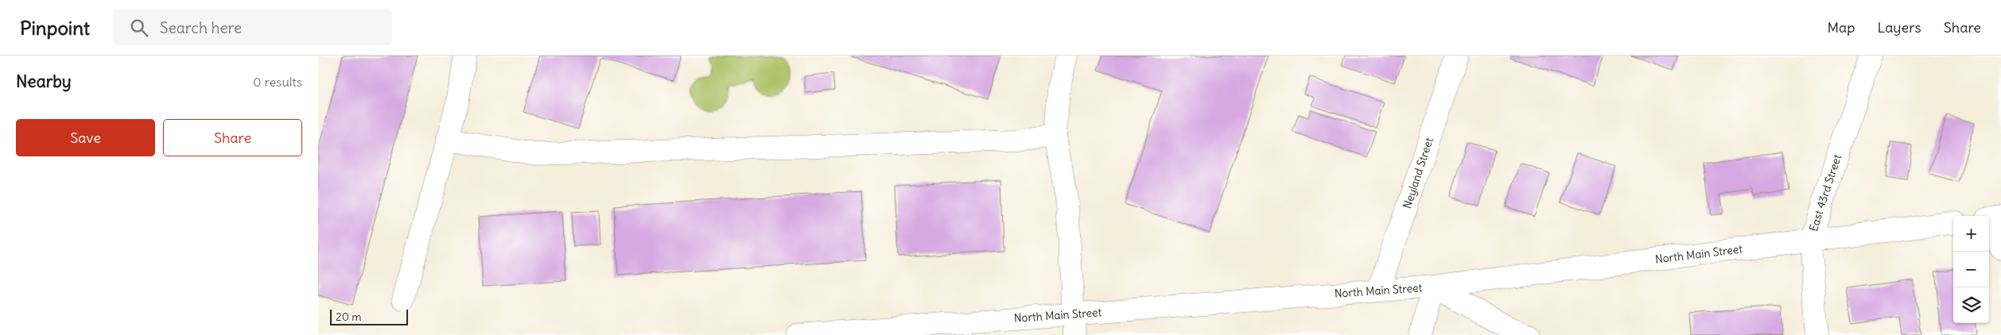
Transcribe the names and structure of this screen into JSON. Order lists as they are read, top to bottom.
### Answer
{
  "streets": {
    "main road": ["Neyland Street", "East 43rd Street", "North Main Street"]
  },
  "crossings": [
    ["Neyland Street", "North Main Street"],
    ["East 43rd Street", "North Main Street"]
  ],
  "scale_bar": "20 m",
  "page": {
    "header": "Pinpoint",
    "search": "Search here",
    "nav": ["Map", "Layers", "Share"],
    "heading": ["Nearby", "0 results"],
    "buttons": ["Save", "Share"],
    "map_buttons": ["+", "−"],
    "scale": "20 m"
  }
}
